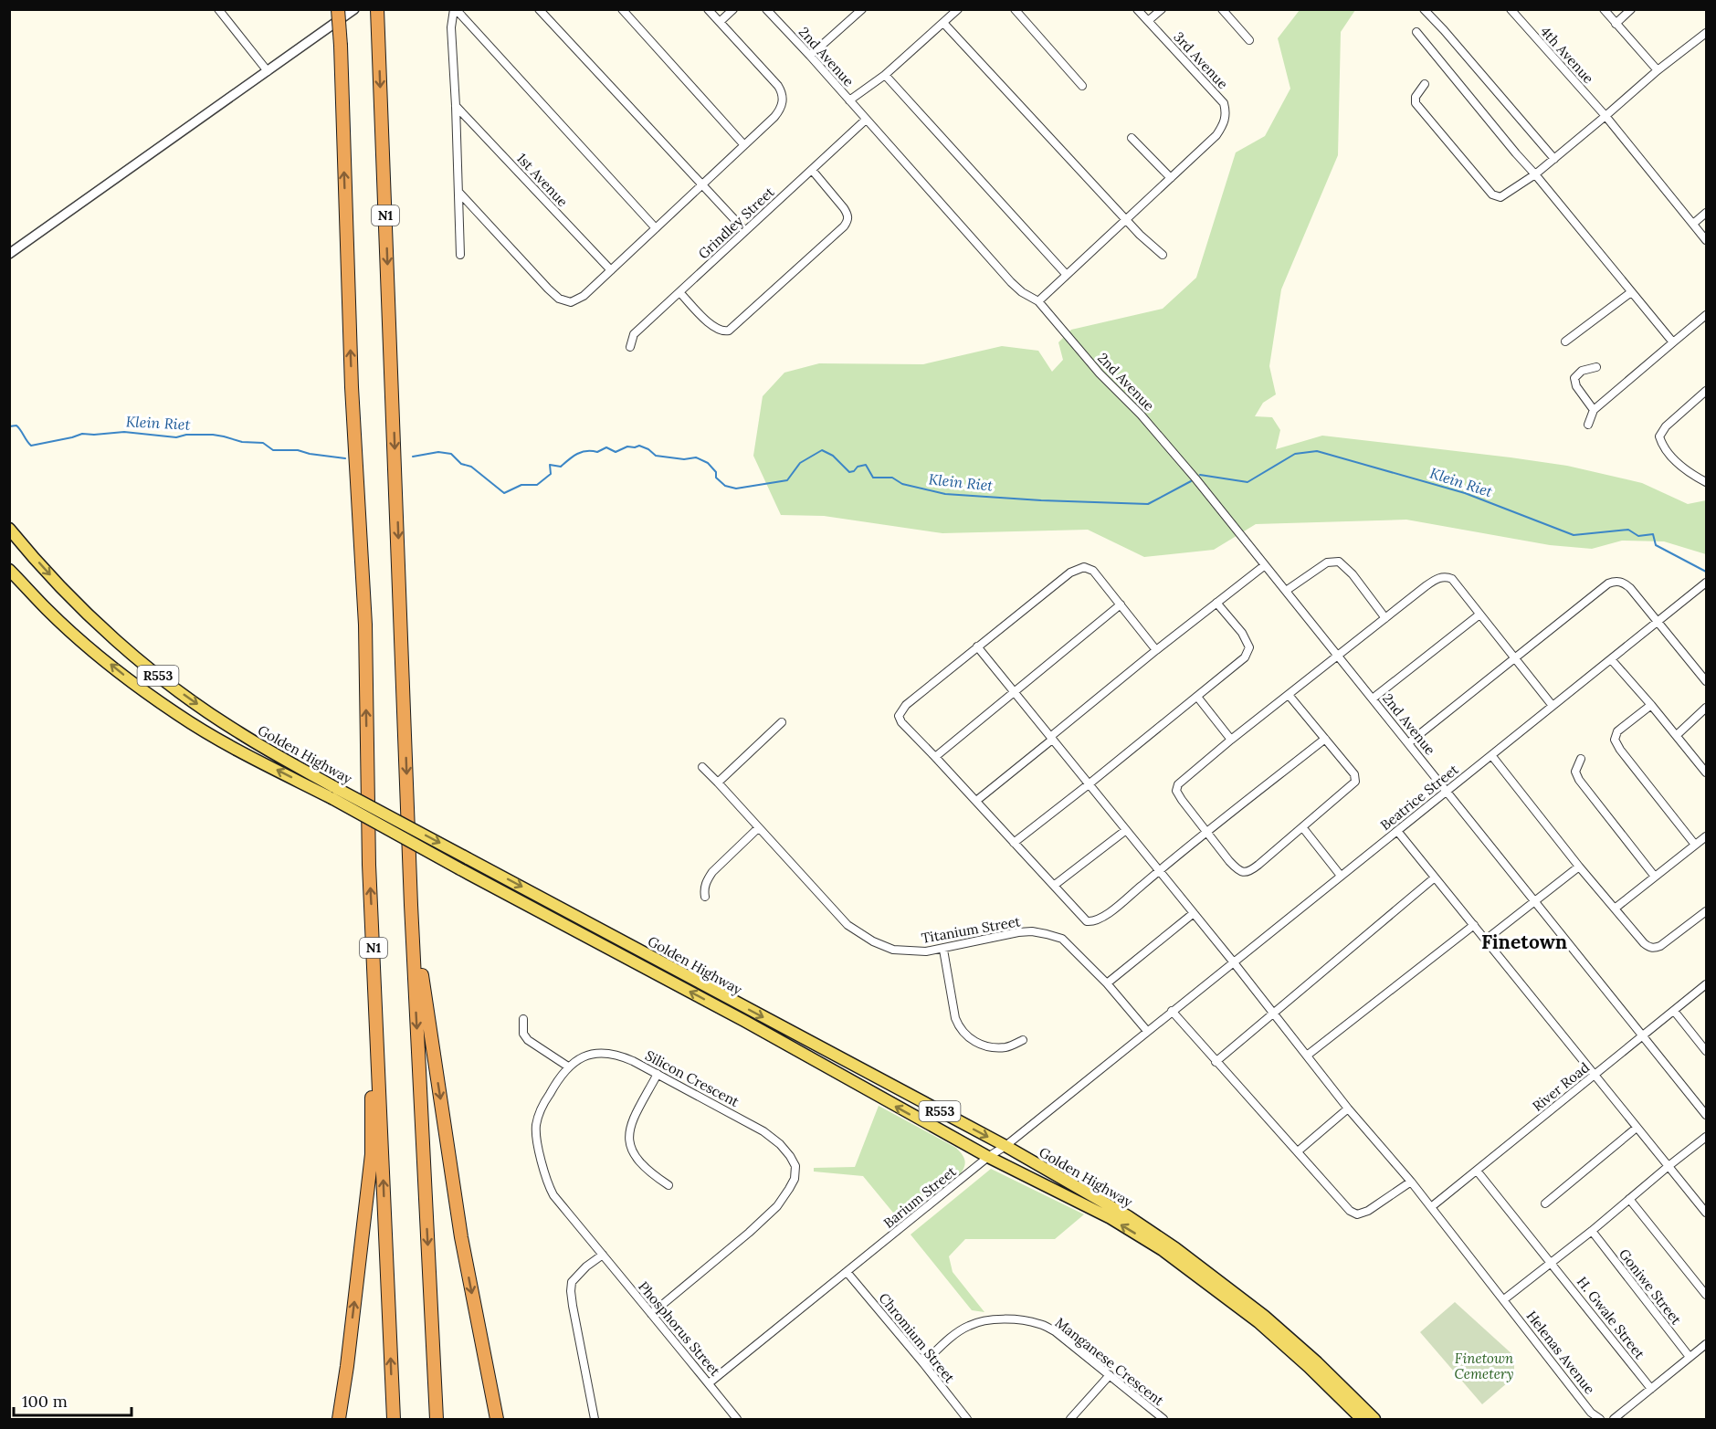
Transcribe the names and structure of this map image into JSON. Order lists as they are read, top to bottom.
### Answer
{
  "streets": {
    "highway": ["N1"],
    "main road": ["R553", "Golden Highway"],
    "street": [
      "4th Avenue",
      "2nd Avenue",
      "3rd Avenue",
      "1st Avenue",
      "Grindley Street",
      "Beatrice Street",
      "Titanium Street",
      "Silicon Crescent",
      "River Road",
      "Barium Street",
      "Goniwe Street",
      "H. Gwale Street",
      "Phosphorus Street",
      "Chromium Street",
      "Helenas Avenue",
      "Manganese Crescent"
    ]
  },
  "crossings": [
    ["2nd Avenue", "Grindley Street"],
    ["2nd Avenue", "Beatrice Street"],
    ["2nd Avenue", "River Road"],
    ["Golden Highway", "Barium Street"],
    ["Beatrice Street", "Titanium Street"],
    ["Beatrice Street", "Barium Street"],
    ["Beatrice Street", "Helenas Avenue"],
    ["Titanium Street", "Barium Street"],
    ["Silicon Crescent", "Phosphorus Street"],
    ["River Road", "H. Gwale Street"],
    ["River Road", "Helenas Avenue"],
    ["Barium Street", "Phosphorus Street"],
    ["Barium Street", "Chromium Street"],
    ["Chromium Street", "Manganese Crescent"]
  ],
  "districts": ["Finetown"],
  "water": ["Klein Riet"],
  "parks": ["Finetown Cemetery"],
  "scale_bar": "100 m"
}
